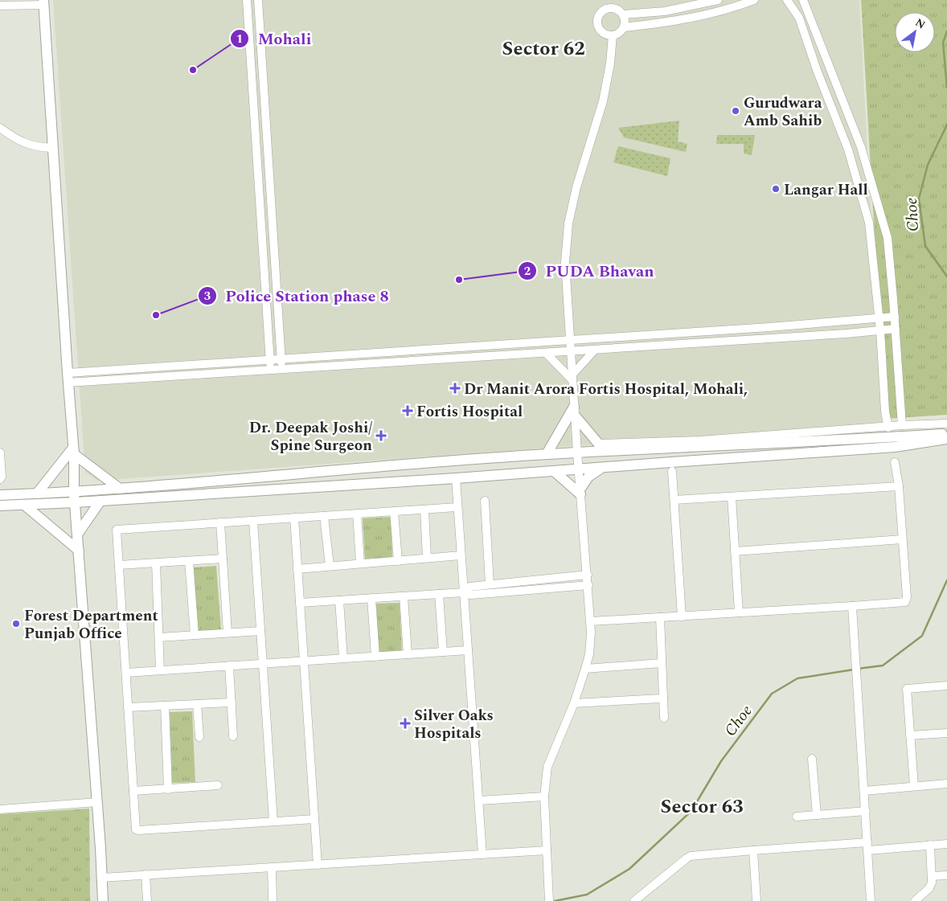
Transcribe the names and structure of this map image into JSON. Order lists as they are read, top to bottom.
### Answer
{
  "districts": ["Sector 62", "Sector 63"],
  "water": ["Choe"],
  "places": {
    "other": [
      "Mohali",
      "Gurudwara Amb Sahib",
      "Langar Hall",
      "PUDA Bhavan",
      "Police Station phase 8",
      "Forest Department Punjab Office"
    ],
    "health": [
      "Dr Manit Arora Fortis Hospital, Mohali,",
      "Fortis Hospital",
      "Dr. Deepak Joshi/ Spine Surgeon",
      "Silver Oaks Hospitals"
    ]
  },
  "north": "top right"
}
